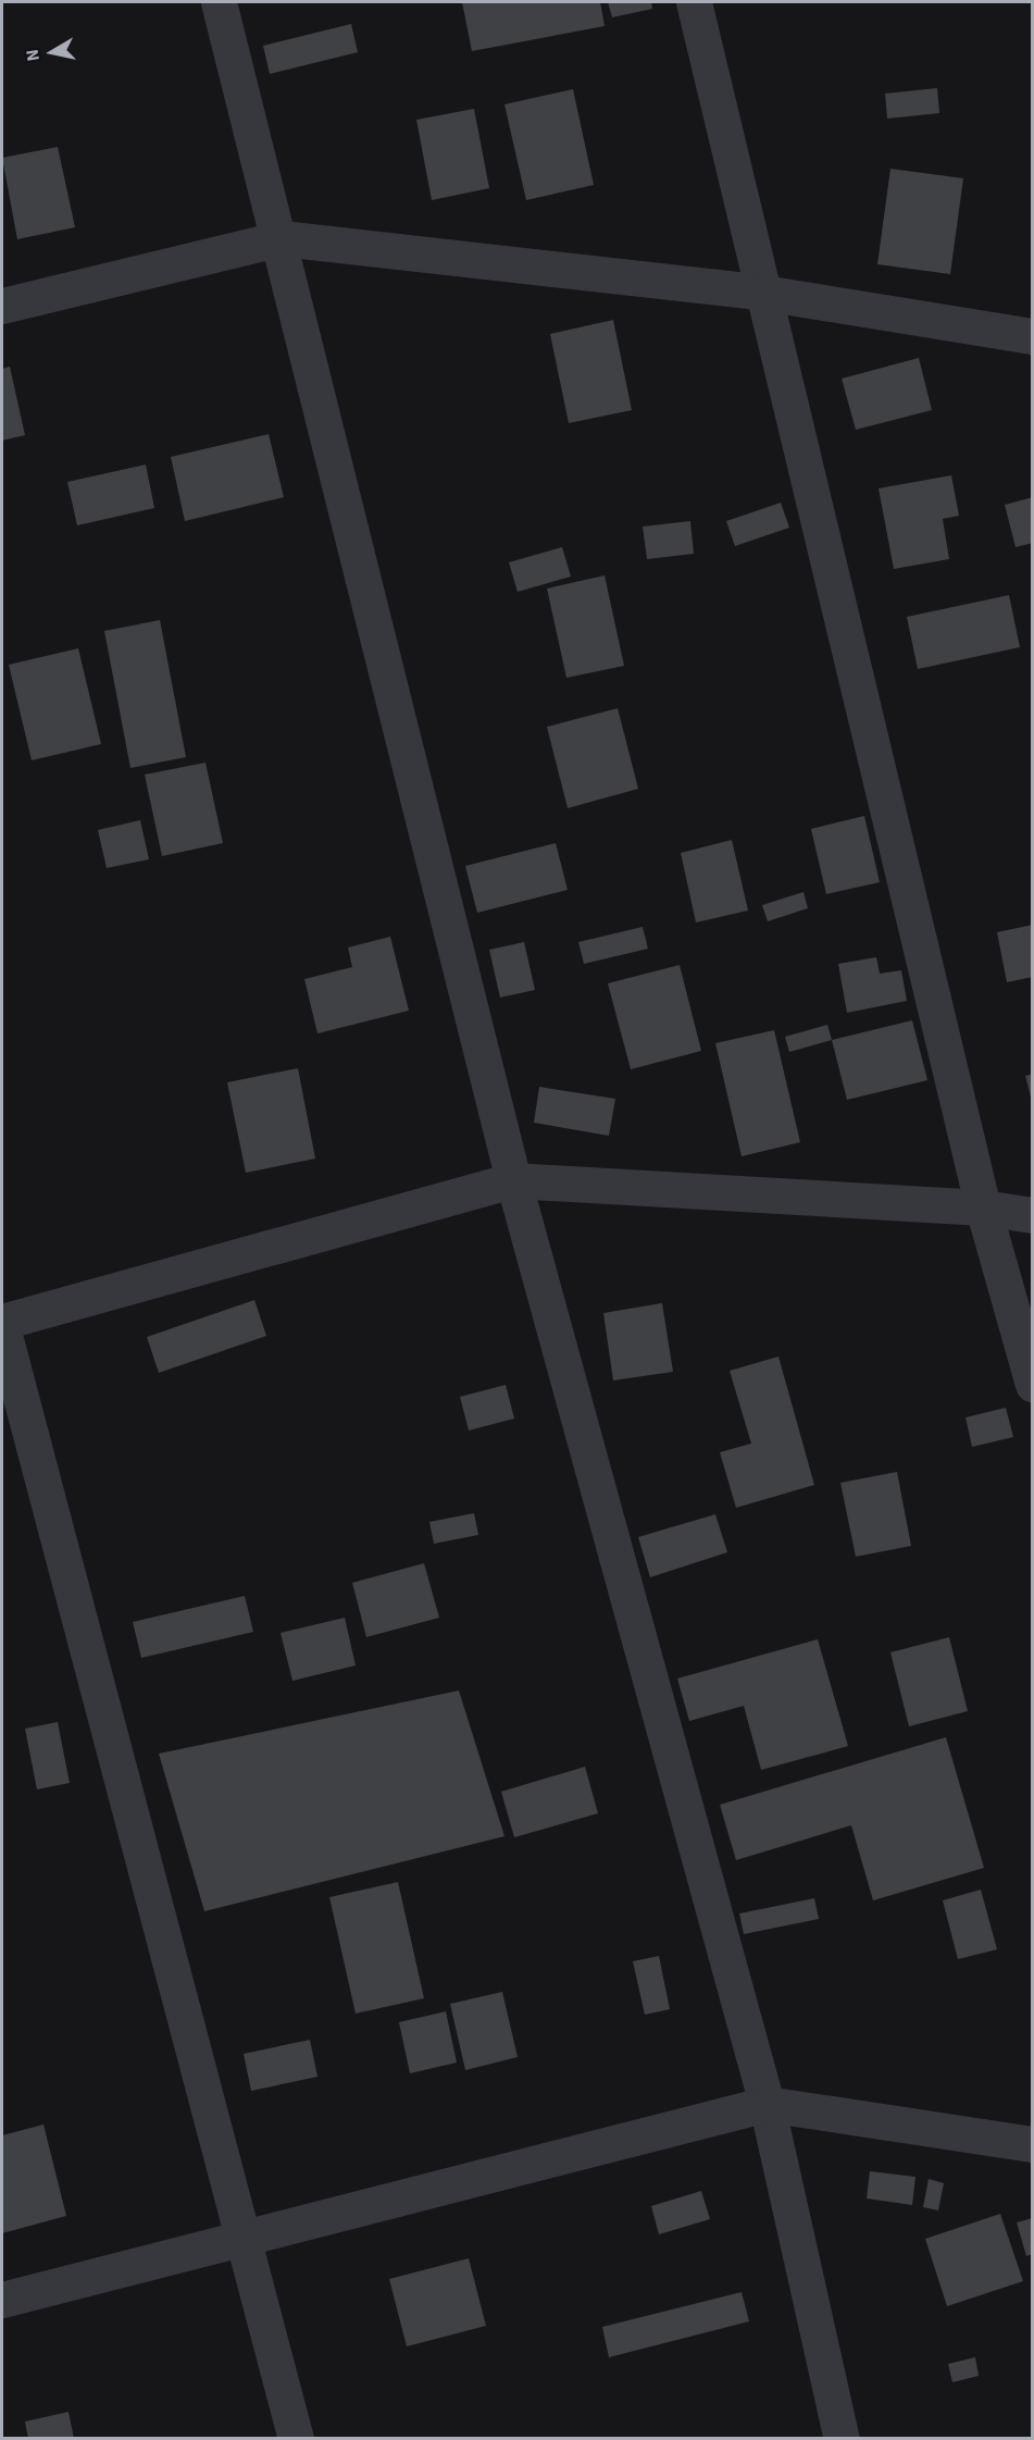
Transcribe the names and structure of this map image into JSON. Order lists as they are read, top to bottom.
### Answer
{
  "north": "left"
}
